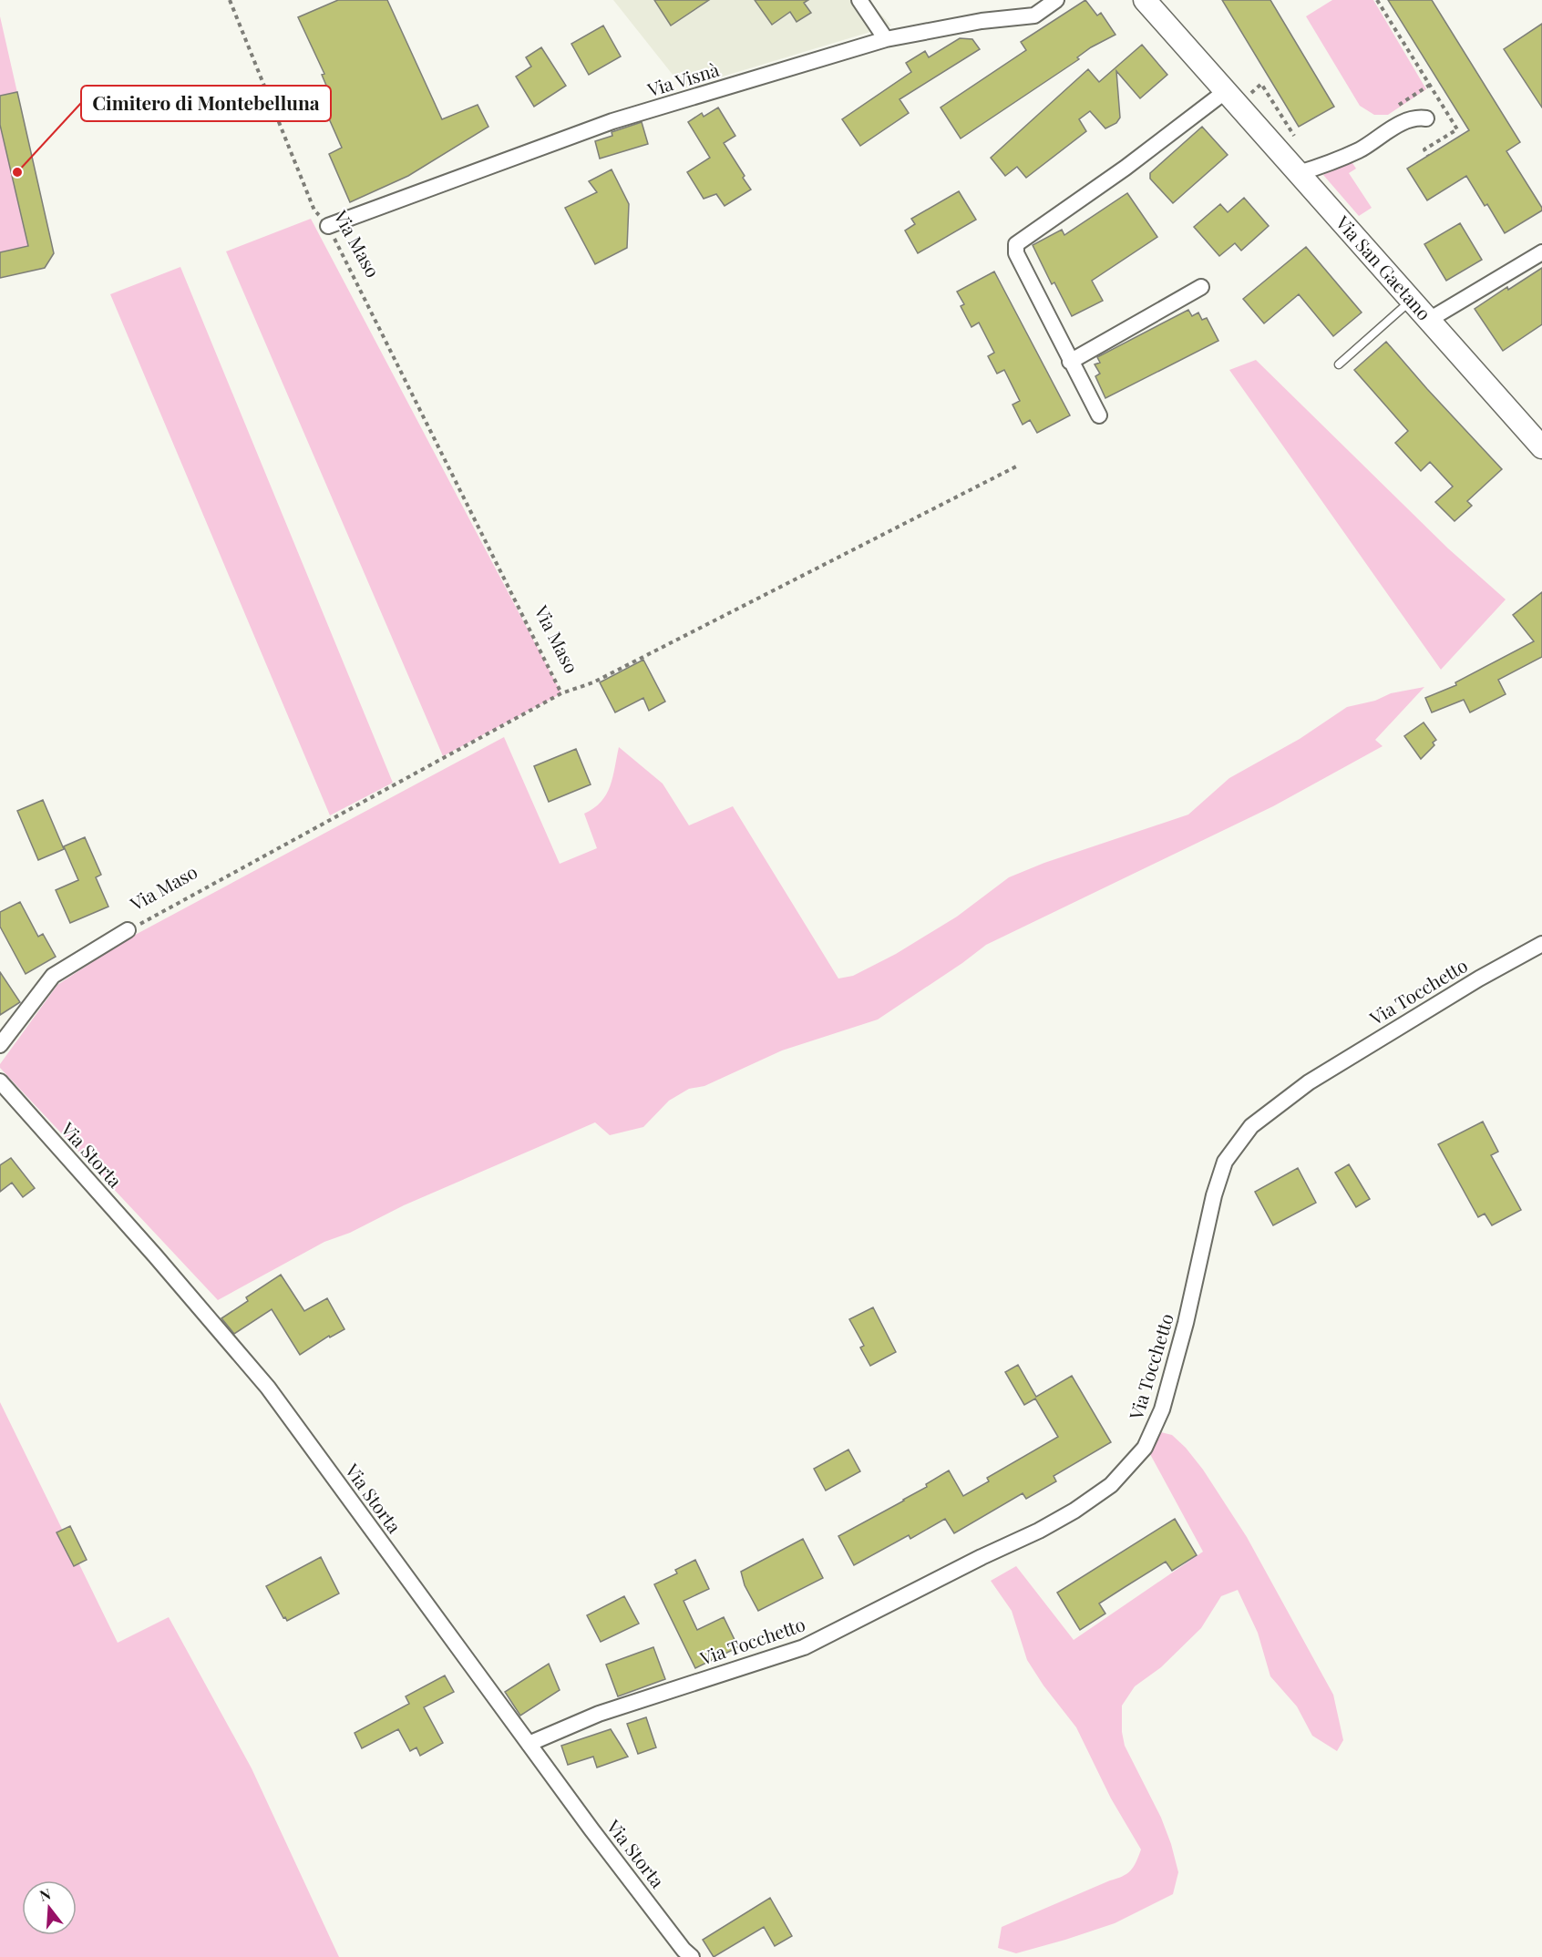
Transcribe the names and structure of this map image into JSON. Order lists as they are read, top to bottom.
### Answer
{
  "streets": {
    "street": [
      "Via Visnà",
      "Via Maso",
      "Via San Gaetano",
      "Via Tocchetto",
      "Via Storta"
    ]
  },
  "crossings": [
    ["Via Visnà", "Via Maso"],
    ["Via Tocchetto", "Via Storta"]
  ],
  "places": ["Cimitero di Montebelluna"],
  "north": "top"
}
